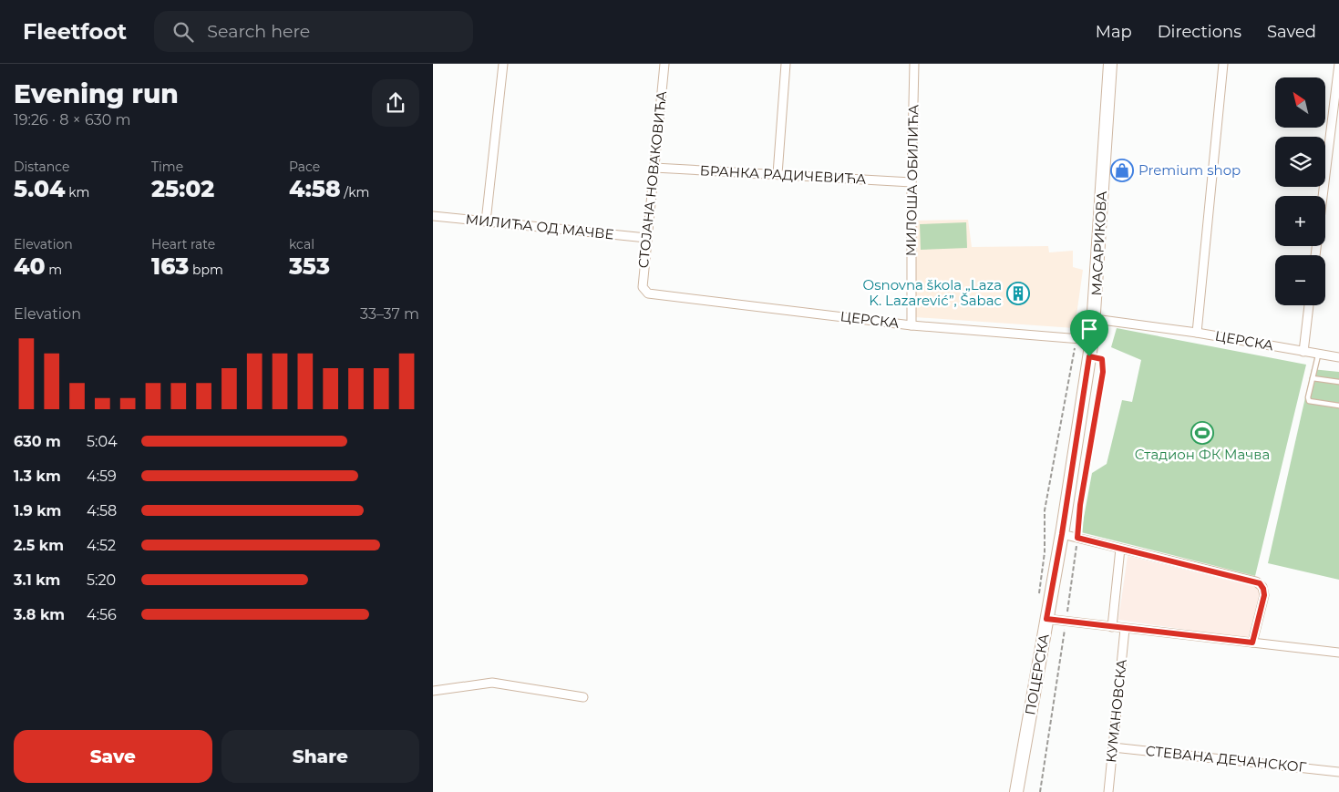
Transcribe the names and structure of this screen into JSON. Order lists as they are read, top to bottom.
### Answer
{
  "streets": {
    "main road": ["МАСАРИКОВА", "ПОЦЕРСКА"],
    "street": [
      "БРАНКА РАДИЧЕВИЋА",
      "СТОЈАНА НОВАКОВИЋА",
      "МИЛОША ОБИЛИЋА",
      "МИЛИЋА ОД МАЧВЕ",
      "ЦЕРСКА",
      "КУМАНОВСКА",
      "СТЕВАНА ДЕЧАНСКОГ"
    ]
  },
  "crossings": [
    ["БРАНКА РАДИЧЕВИЋА", "СТОЈАНА НОВАКОВИЋА"],
    ["БРАНКА РАДИЧЕВИЋА", "МИЛОША ОБИЛИЋА"],
    ["СТОЈАНА НОВАКОВИЋА", "МИЛИЋА ОД МАЧВЕ"],
    ["СТОЈАНА НОВАКОВИЋА", "ЦЕРСКА"],
    ["МИЛОША ОБИЛИЋА", "ЦЕРСКА"],
    ["МАСАРИКОВА", "ЦЕРСКА"],
    ["МАСАРИКОВА", "ПОЦЕРСКА"],
    ["ЦЕРСКА", "ПОЦЕРСКА"],
    ["КУМАНОВСКА", "СТЕВАНА ДЕЧАНСКОГ"]
  ],
  "places": {
    "shop": ["Premium shop"],
    "building": ["Osnovna škola „Laza K. Lazarević”, Šabac"],
    "sports": ["Стадион ФК Мачва"]
  },
  "north": "top left",
  "page": {
    "header": "Fleetfoot",
    "search": "Search here",
    "nav": ["Map", "Directions", "Saved"],
    "heading": ["Evening run", "19:26 · 8 × 630 m"],
    "map_buttons": ["+", "−"],
    "stats": [
      ["Distance", "5.04 km"],
      ["Time", "25:02"],
      ["Pace", "4:58 /km"],
      ["Elevation", "40 m"],
      ["Heart rate", "163 bpm"],
      ["kcal", "353"]
    ],
    "chart": ["Elevation", "33–37 m"],
    "list": [
      {
        "name": "630 m",
        "note": "5:04"
      },
      {
        "name": "1.3 km",
        "note": "4:59"
      },
      {
        "name": "1.9 km",
        "note": "4:58"
      },
      {
        "name": "2.5 km",
        "note": "4:52"
      },
      {
        "name": "3.1 km",
        "note": "5:20"
      },
      {
        "name": "3.8 km",
        "note": "4:56"
      }
    ],
    "buttons": ["Save", "Share"]
  }
}
